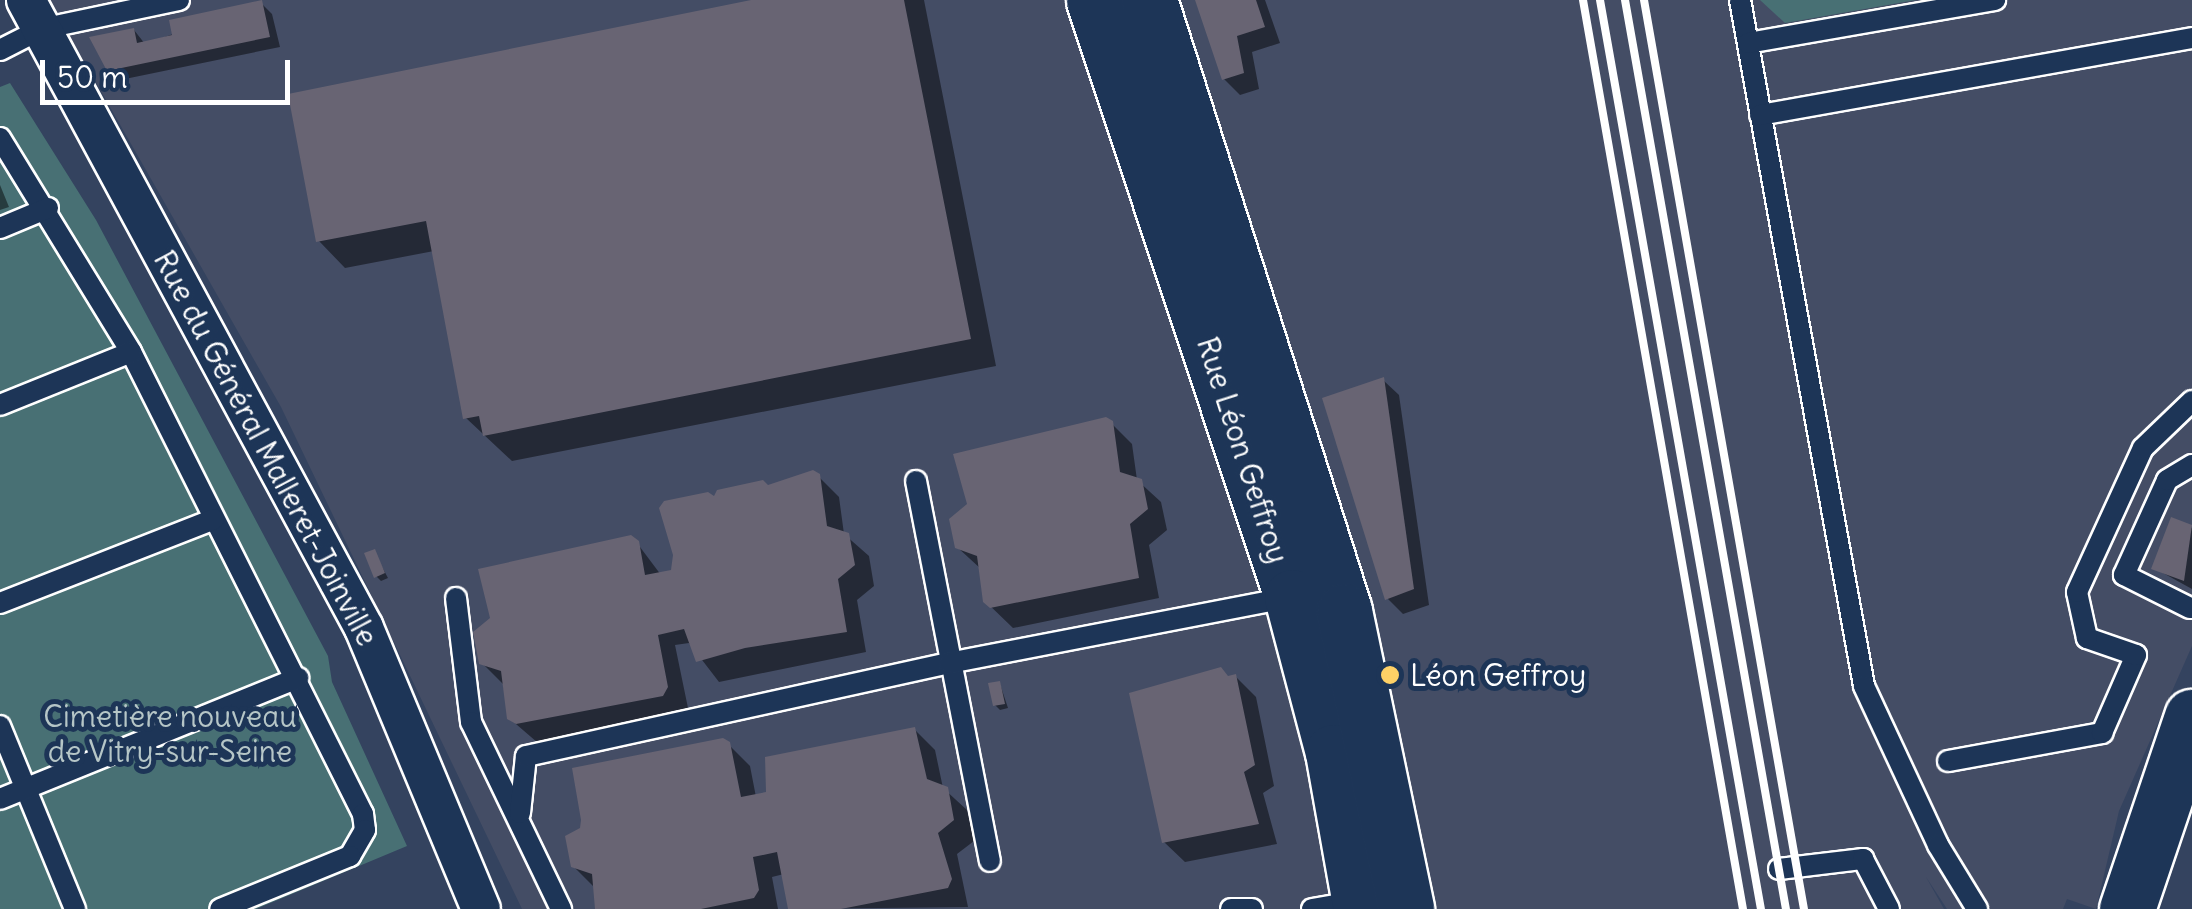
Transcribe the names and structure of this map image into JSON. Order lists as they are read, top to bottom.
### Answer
{
  "streets": {
    "street": ["Rue du Général Malleret-Joinville", "Rue Léon Geffroy"]
  },
  "parks": ["Cimetière nouveau de Vitry-sur-Seine"],
  "places": ["Léon Geffroy"],
  "scale_bar": "50 m"
}
